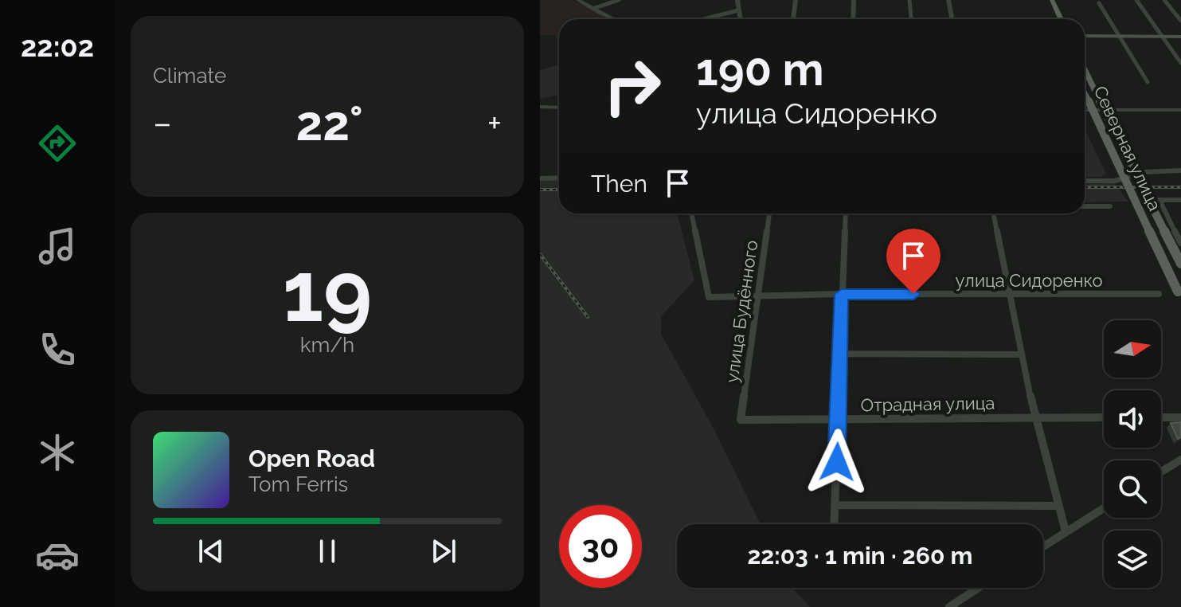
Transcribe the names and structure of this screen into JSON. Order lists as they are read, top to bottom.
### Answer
{
  "streets": {
    "main road": ["Северная улица"],
    "street": ["улица Сидоренко", "улица Будённого", "Отрадная улица"]
  },
  "crossings": [
    ["улица Сидоренко", "улица Будённого"],
    ["улица Будённого", "Отрадная улица"]
  ],
  "north": "right",
  "page": {
    "tabs": "22:02",
    "tile": [
      "Climate",
      ["19", "km/h"]
    ],
    "turn": ["190 m", "улица Сидоренко"],
    "heat": ["−", "22°", "+"],
    "then": "Then",
    "song": ["Open Road", "Tom Ferris"],
    "limit": "30",
    "trip": "22:03 · 1 min · 260 m"
  }
}
